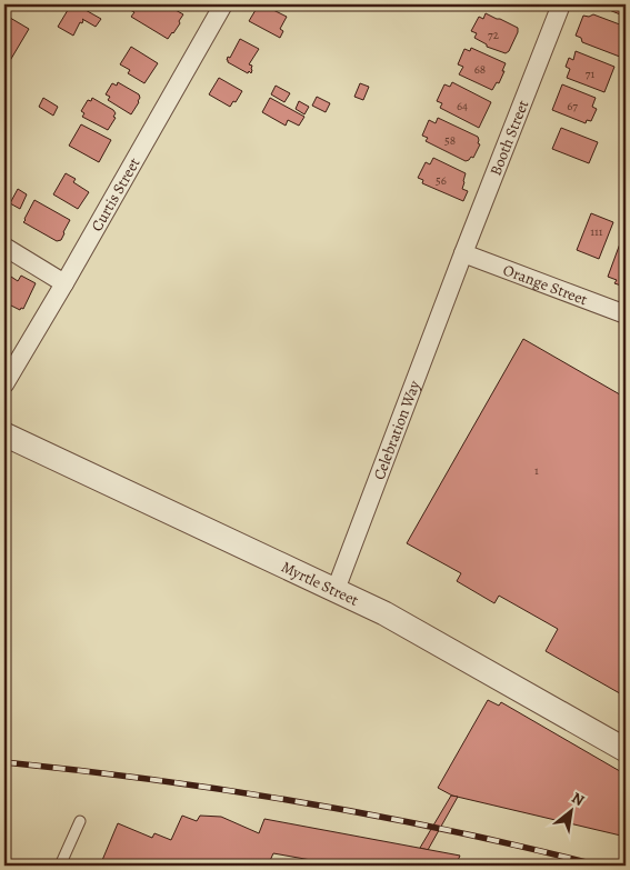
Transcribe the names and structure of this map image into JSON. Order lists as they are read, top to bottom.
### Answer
{
  "streets": {
    "street": [
      "Booth Street",
      "Curtis Street",
      "Orange Street",
      "Celebration Way",
      "Myrtle Street"
    ]
  },
  "crossings": [
    ["Booth Street", "Orange Street"],
    ["Booth Street", "Celebration Way"],
    ["Celebration Way", "Myrtle Street"]
  ],
  "house_numbers": [
    "72",
    "68",
    "71",
    "64",
    "67",
    "58",
    "56",
    "111",
    "1"
  ],
  "north": "top right"
}
